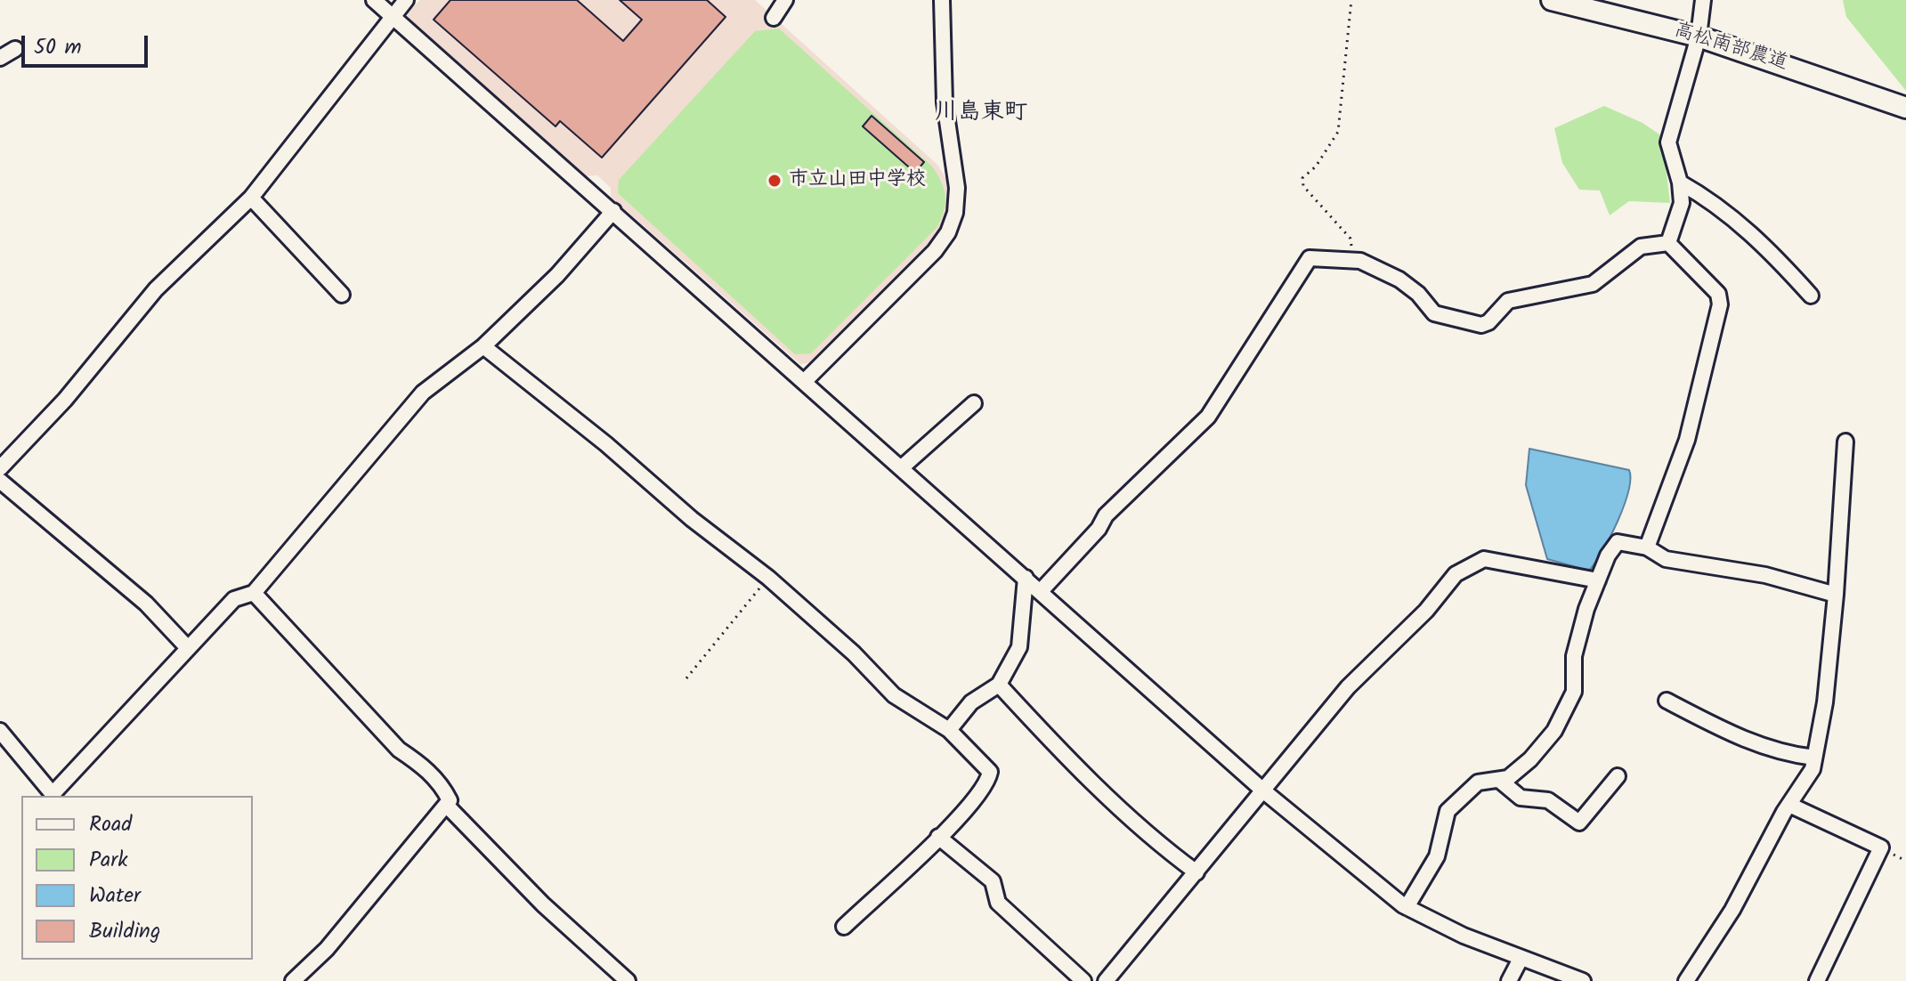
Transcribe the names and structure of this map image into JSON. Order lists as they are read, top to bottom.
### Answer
{
  "streets": {
    "street": ["高松南部農道"]
  },
  "districts": ["川島東町"],
  "places": ["市立山田中学校"],
  "legend": [
    "Road",
    "Park",
    "Water",
    "Building"
  ],
  "scale_bar": "50 m"
}
